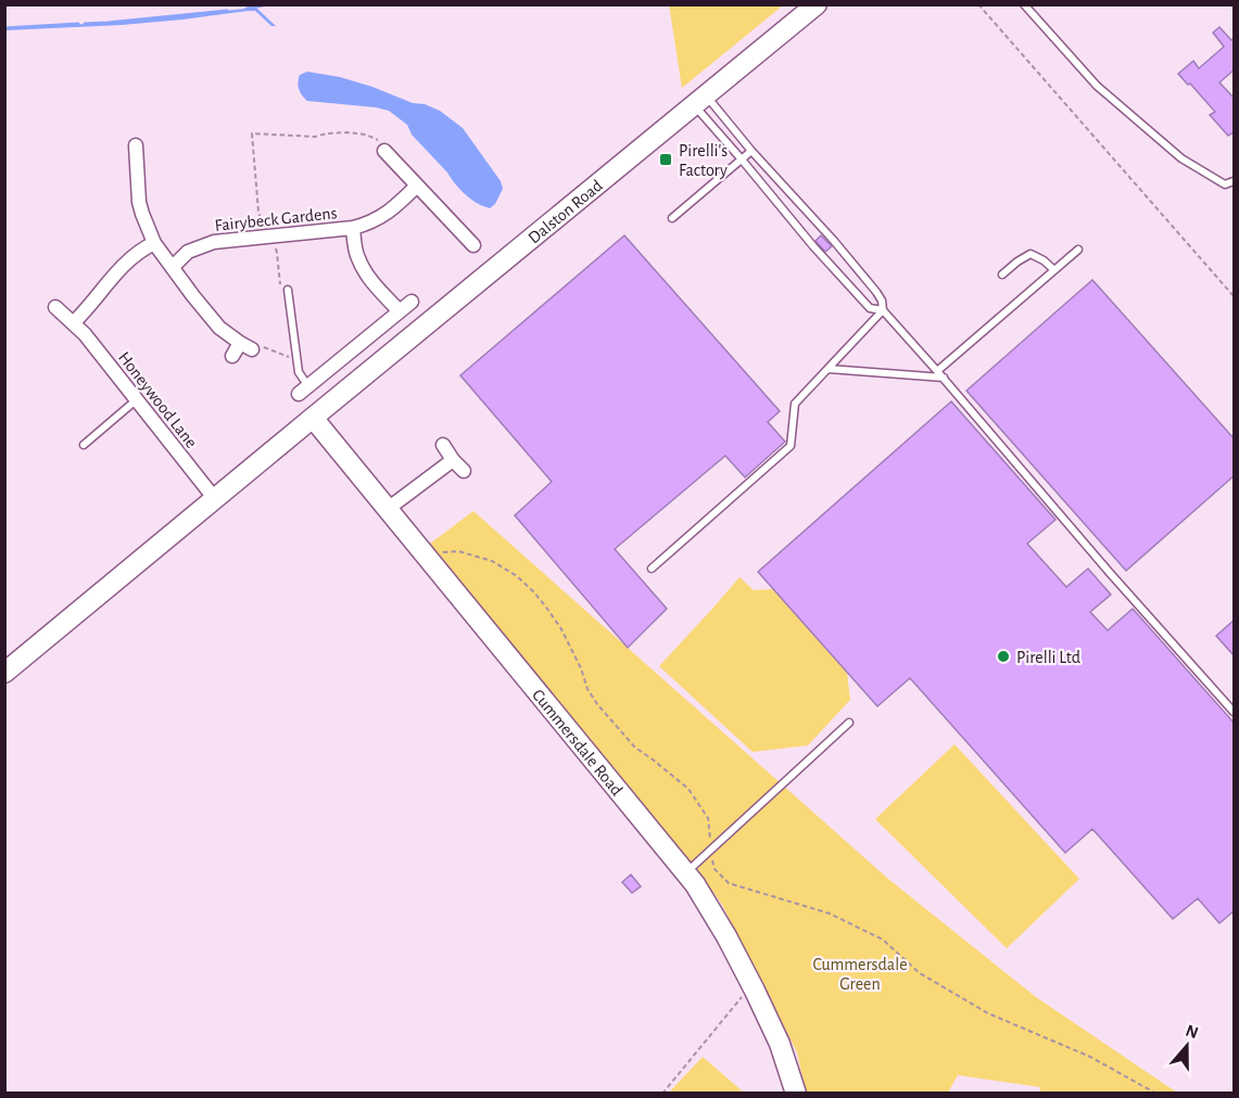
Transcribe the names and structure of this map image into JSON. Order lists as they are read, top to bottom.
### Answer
{
  "streets": {
    "main road": ["Dalston Road", "Cummersdale Road"],
    "street": ["Fairybeck Gardens", "Honeywood Lane"]
  },
  "crossings": [
    ["Dalston Road", "Honeywood Lane"],
    ["Dalston Road", "Cummersdale Road"]
  ],
  "parks": ["Cummersdale Green"],
  "places": {
    "transit": ["Pirelli's Factory"],
    "other": ["Pirelli Ltd"]
  },
  "north": "top"
}
